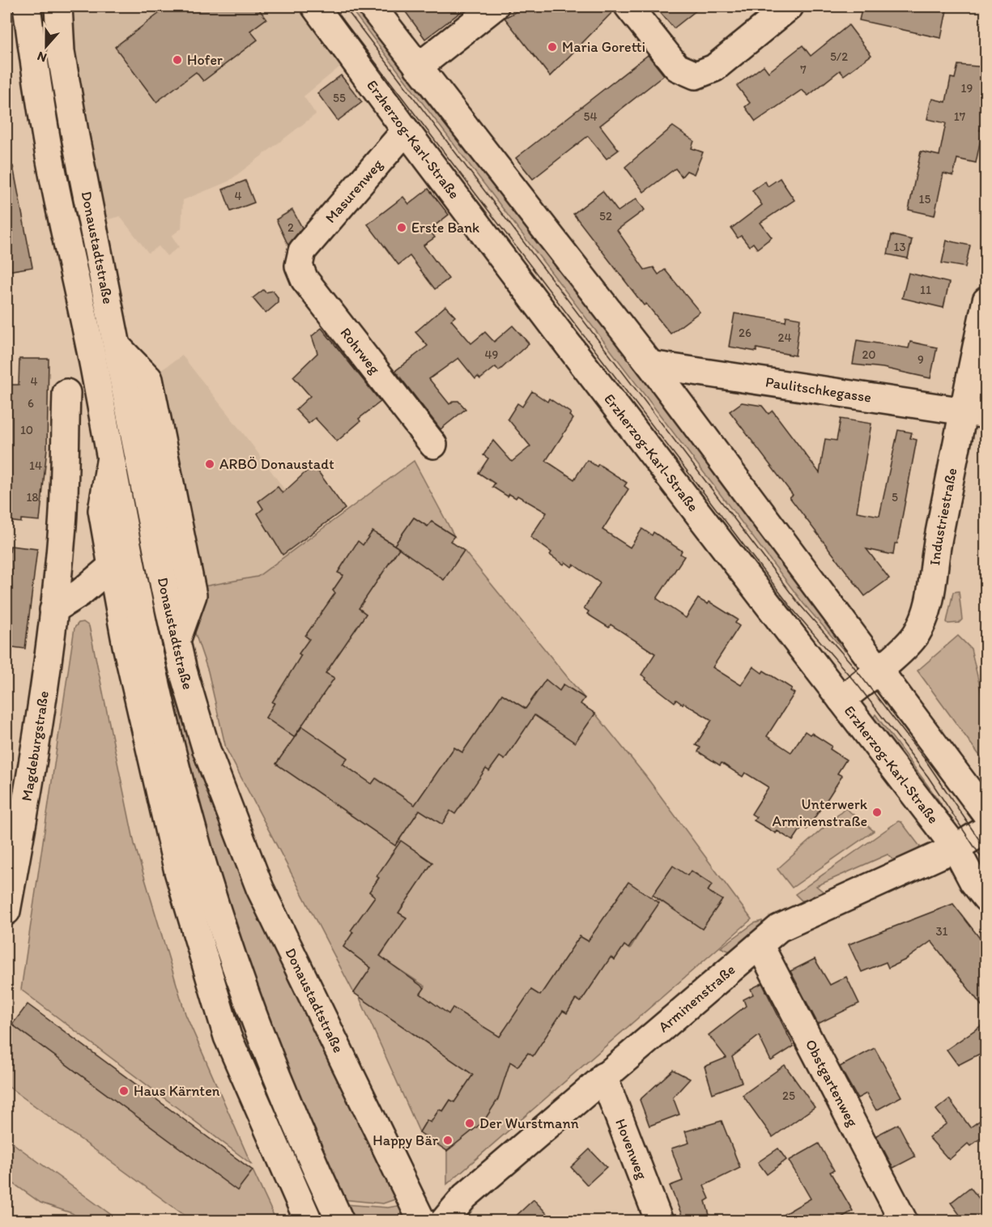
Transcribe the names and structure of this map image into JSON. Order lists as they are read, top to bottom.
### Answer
{
  "streets": {
    "main road": [
      "Erzherzog-Karl-Straße",
      "Masurenweg",
      "Donaustadtstraße",
      "Rohrweg",
      "Paulitschkegasse",
      "Industriestraße",
      "Magdeburgstraße",
      "Arminenstraße",
      "Obstgartenweg",
      "Hovenweg"
    ]
  },
  "crossings": [
    ["Erzherzog-Karl-Straße", "Masurenweg"],
    ["Erzherzog-Karl-Straße", "Industriestraße"],
    ["Erzherzog-Karl-Straße", "Arminenstraße"],
    ["Masurenweg", "Rohrweg"],
    ["Paulitschkegasse", "Industriestraße"],
    ["Arminenstraße", "Obstgartenweg"],
    ["Arminenstraße", "Hovenweg"]
  ],
  "places": [
    "Maria Goretti",
    "Hofer",
    "Erste Bank",
    "ARBÖ Donaustadt",
    "Unterwerk Arminenstraße",
    "Haus Kärnten",
    "Der Wurstmann",
    "Happy Bär"
  ],
  "house_numbers": [
    "5/2",
    "7",
    "19",
    "55",
    "54",
    "17",
    "4",
    "15",
    "52",
    "2",
    "13",
    "11",
    "26",
    "24",
    "49",
    "20",
    "9",
    "4",
    "6",
    "10",
    "14",
    "18",
    "5",
    "31",
    "25"
  ],
  "north": "bottom"
}
